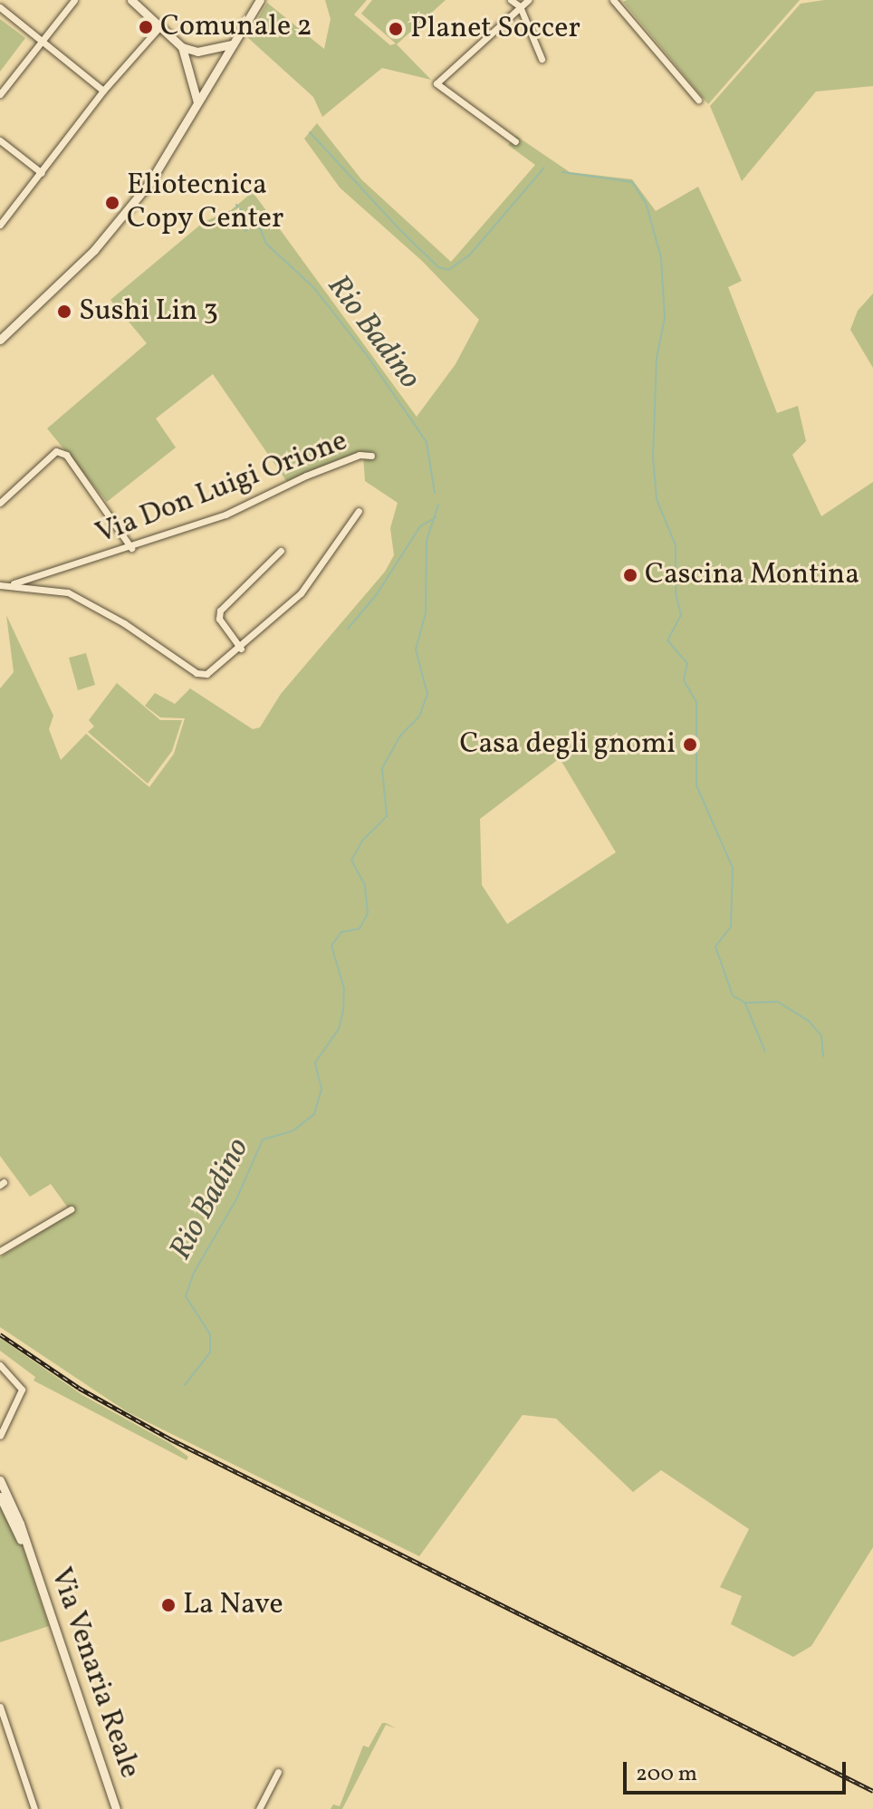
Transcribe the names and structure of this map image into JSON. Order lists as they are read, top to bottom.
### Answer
{
  "streets": {
    "street": ["Via Don Luigi Orione", "Via Venaria Reale"]
  },
  "water": ["Rio Badino"],
  "places": [
    "Comunale 2",
    "Planet Soccer",
    "Eliotecnica Copy Center",
    "Sushi Lin 3",
    "Cascina Montina",
    "Casa degli gnomi",
    "La Nave"
  ],
  "scale_bar": "200 m"
}
